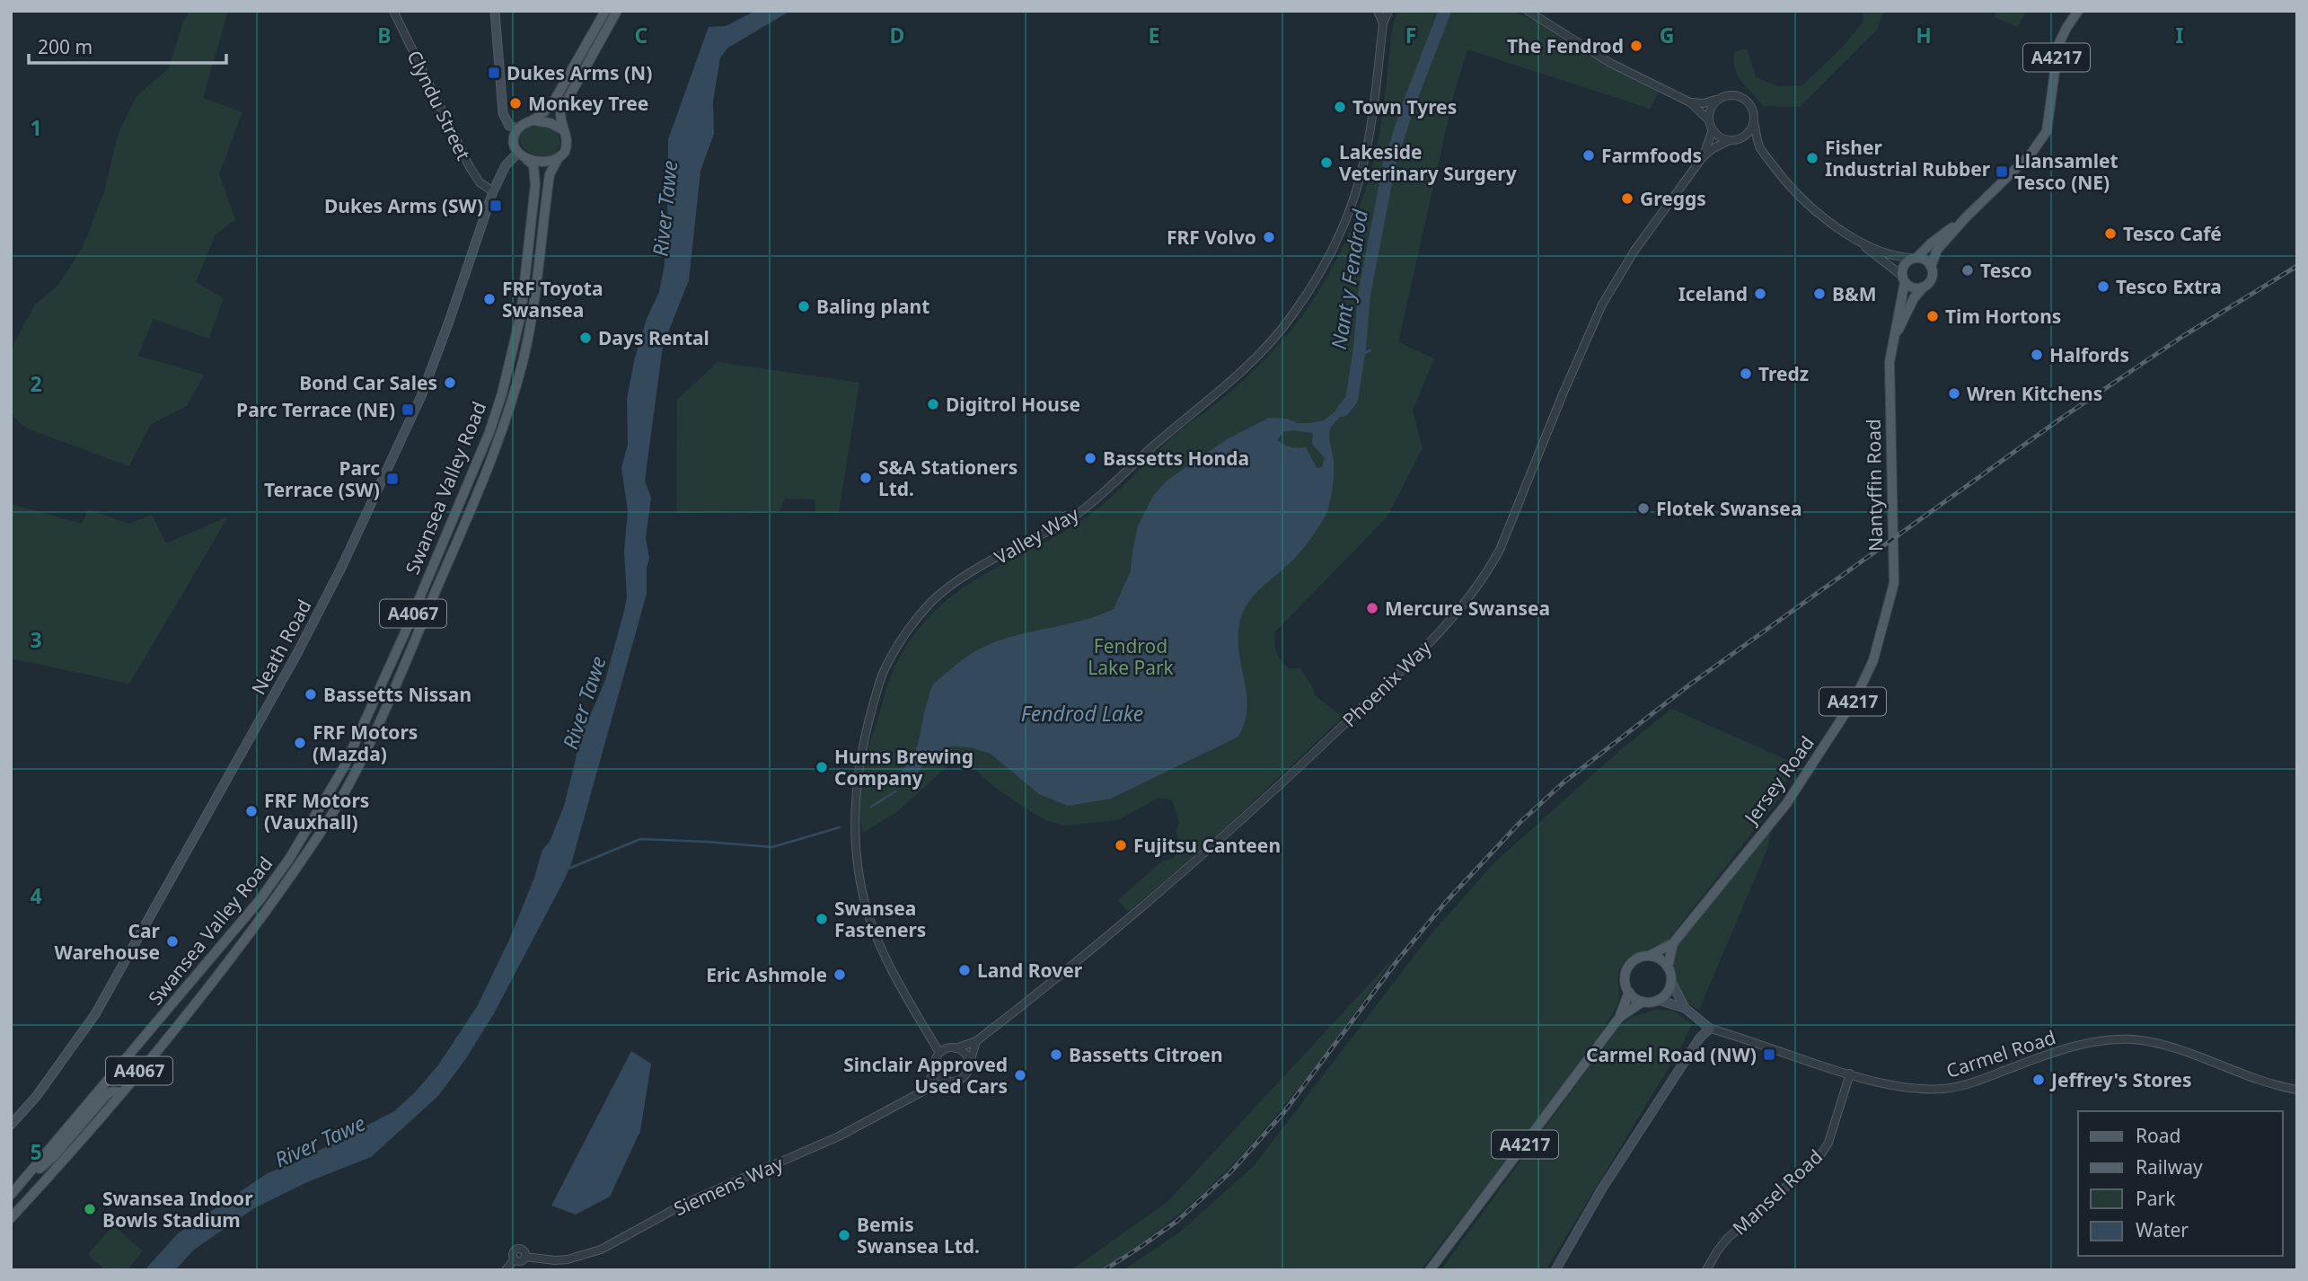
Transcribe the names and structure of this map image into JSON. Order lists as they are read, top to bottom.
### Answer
{
  "streets": {
    "main road": [
      "A4217",
      "Nantyffin Road",
      "Swansea Valley Road",
      "A4067",
      "Neath Road",
      "Jersey Road",
      "Carmel Road"
    ],
    "street": [
      "Clyndu Street",
      "Valley Way",
      "Phoenix Way",
      "Siemens Way",
      "Mansel Road"
    ]
  },
  "crossings": [
    ["A4217", "Nantyffin Road"],
    ["A4217", "Jersey Road"],
    ["A4217", "Carmel Road"],
    ["Clyndu Street", "Neath Road"],
    ["Nantyffin Road", "Jersey Road"],
    ["Swansea Valley Road", "Neath Road"],
    ["Valley Way", "Phoenix Way"],
    ["Valley Way", "Siemens Way"],
    ["Phoenix Way", "Siemens Way"],
    ["Jersey Road", "Carmel Road"],
    ["Carmel Road", "Mansel Road"]
  ],
  "water": ["River Tawe", "Nant y Fendrod", "Fendrod Lake"],
  "parks": ["Fendrod Lake Park"],
  "places": {
    "other": [
      "The Fendrod",
      "Monkey Tree",
      "Town Tyres",
      "Farmfoods",
      "Fisher Industrial Rubber",
      "Lakeside Veterinary Surgery",
      "Greggs",
      "Tesco Café",
      "FRF Volvo",
      "Tesco",
      "Tesco Extra",
      "Iceland",
      "B&M",
      "FRF Toyota Swansea",
      "Baling plant",
      "Tim Hortons",
      "Days Rental",
      "Halfords",
      "Tredz",
      "Bond Car Sales",
      "Wren Kitchens",
      "Digitrol House",
      "Bassetts Honda",
      "S&A Stationers Ltd.",
      "Flotek Swansea",
      "Mercure Swansea",
      "Bassetts Nissan",
      "FRF Motors (Mazda)",
      "Hurns Brewing Company",
      "FRF Motors (Vauxhall)",
      "Fujitsu Canteen",
      "Swansea Fasteners",
      "Car Warehouse",
      "Land Rover",
      "Eric Ashmole",
      "Bassetts Citroen",
      "Sinclair Approved Used Cars",
      "Jeffrey's Stores",
      "Swansea Indoor Bowls Stadium",
      "Bemis Swansea Ltd."
    ],
    "transit": [
      "Dukes Arms (N)",
      "Llansamlet Tesco (NE)",
      "Dukes Arms (SW)",
      "Parc Terrace (NE)",
      "Parc Terrace (SW)",
      "Carmel Road (NW)"
    ]
  },
  "legend": [
    "Road",
    "Railway",
    "Park",
    "Water"
  ],
  "scale_bar": "200 m",
  "grid": {
    "columns": [
      "B",
      "C",
      "D",
      "E",
      "F",
      "G",
      "H",
      "I"
    ],
    "rows": [
      "1",
      "2",
      "3",
      "4",
      "5"
    ]
  }
}
